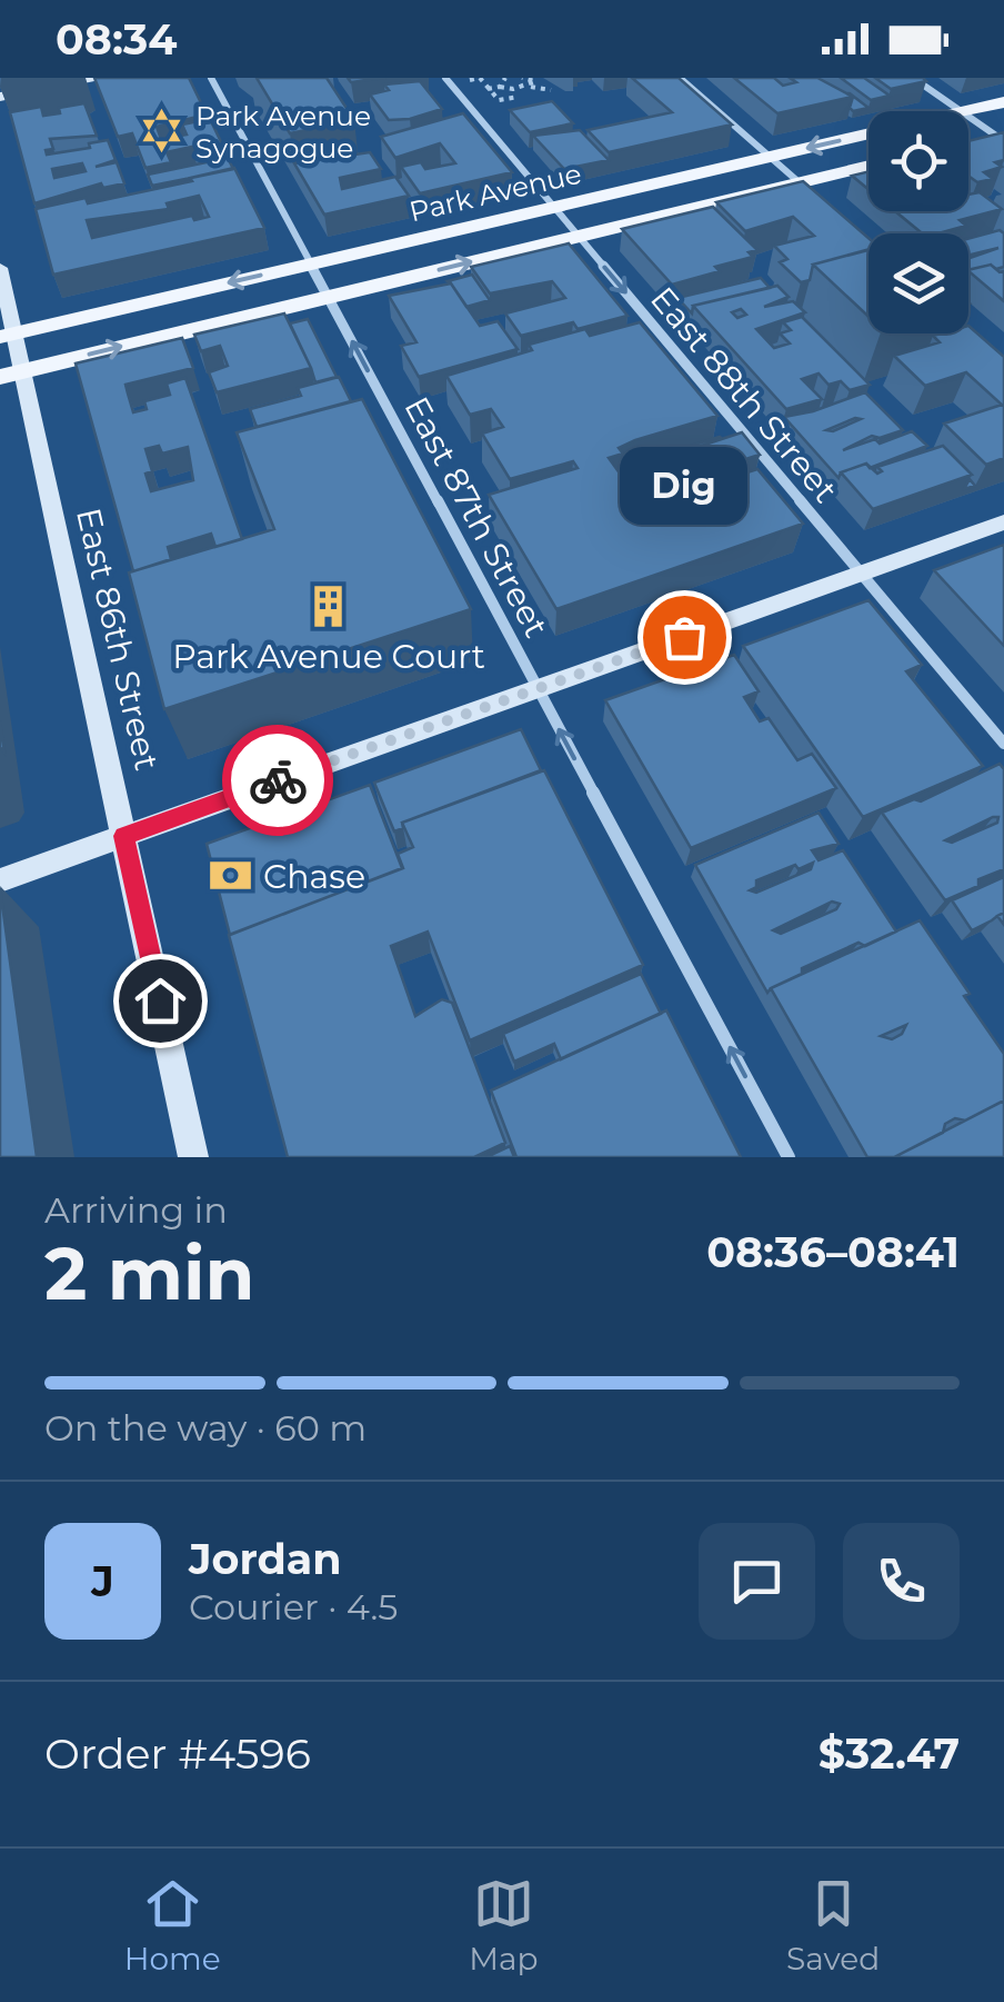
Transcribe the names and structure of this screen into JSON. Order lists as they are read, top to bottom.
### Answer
{
  "streets": {
    "main road": ["Park Avenue", "East 86th Street"],
    "street": ["East 88th Street", "East 87th Street"]
  },
  "crossings": [
    ["Park Avenue", "East 88th Street"],
    ["Park Avenue", "East 87th Street"],
    ["Park Avenue", "East 86th Street"]
  ],
  "one_way": ["East 88th Street", "East 87th Street"],
  "places": {
    "synagogue": ["Park Avenue Synagogue"],
    "building": ["Park Avenue Court"],
    "other": ["Dig"],
    "bank": ["Chase"]
  },
  "page": {
    "status": "08:34",
    "bubble": "Dig",
    "heading": ["2 min", "Arriving in", "08:36–08:41"],
    "panel": [
      "Jordan",
      "Courier · 4.5",
      "Order #4596",
      "$32.47"
    ],
    "bar": "On the way · 60 m",
    "round": "J",
    "tabs": ["Home", "Map", "Saved"]
  }
}
